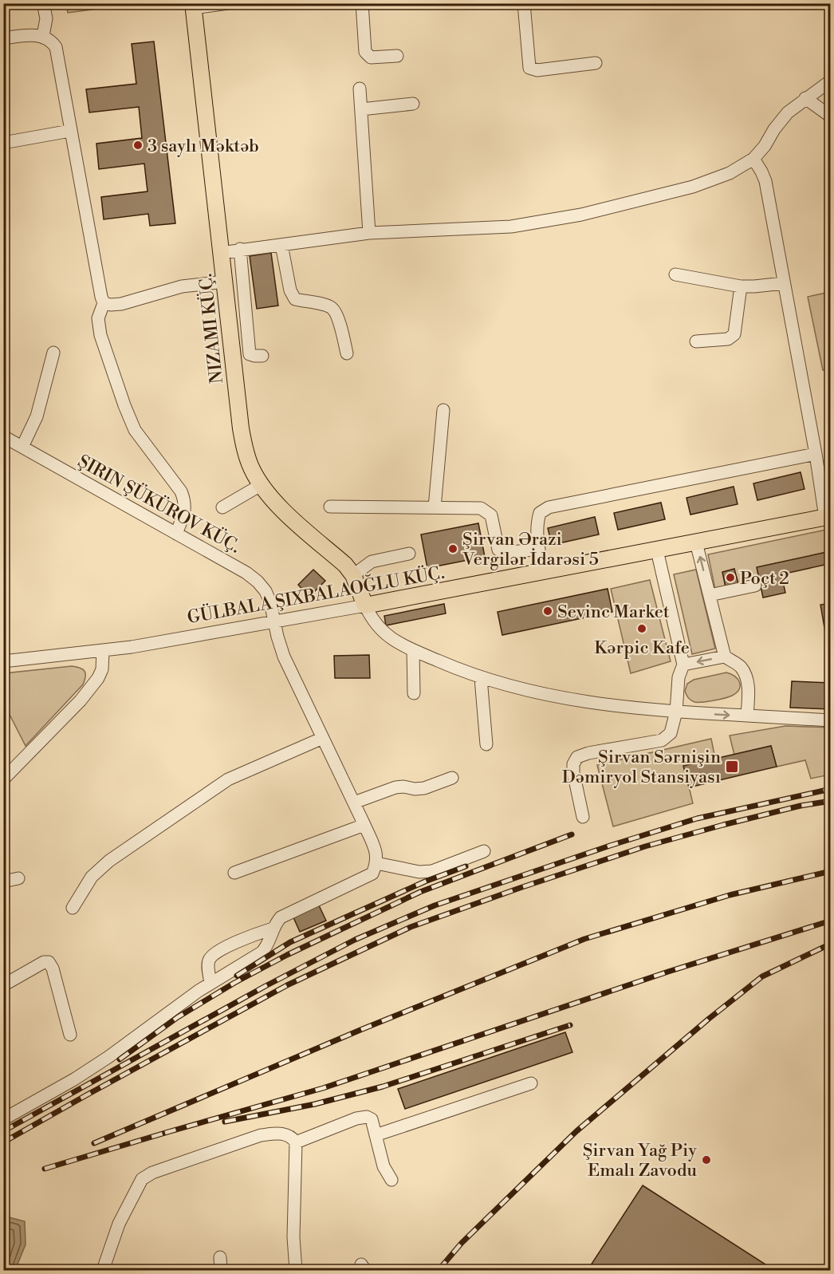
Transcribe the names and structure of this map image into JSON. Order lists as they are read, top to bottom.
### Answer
{
  "streets": {
    "main road": ["NIZAMI KÜÇ."],
    "street": ["ŞIRIN ŞÜKÜROV KÜÇ."]
  },
  "places": {
    "other": [
      "3 saylı Məktəb",
      "Şirvan Ərazi Vergilər İdarəsi 5",
      "Poçt 2",
      "Sevinc Market",
      "Kərpic Kafe",
      "Şirvan Yağ Piy Emalı Zavodu"
    ],
    "transit": ["Şirvan Sərnişin Dəmiryol Stansiyası"]
  }
}
